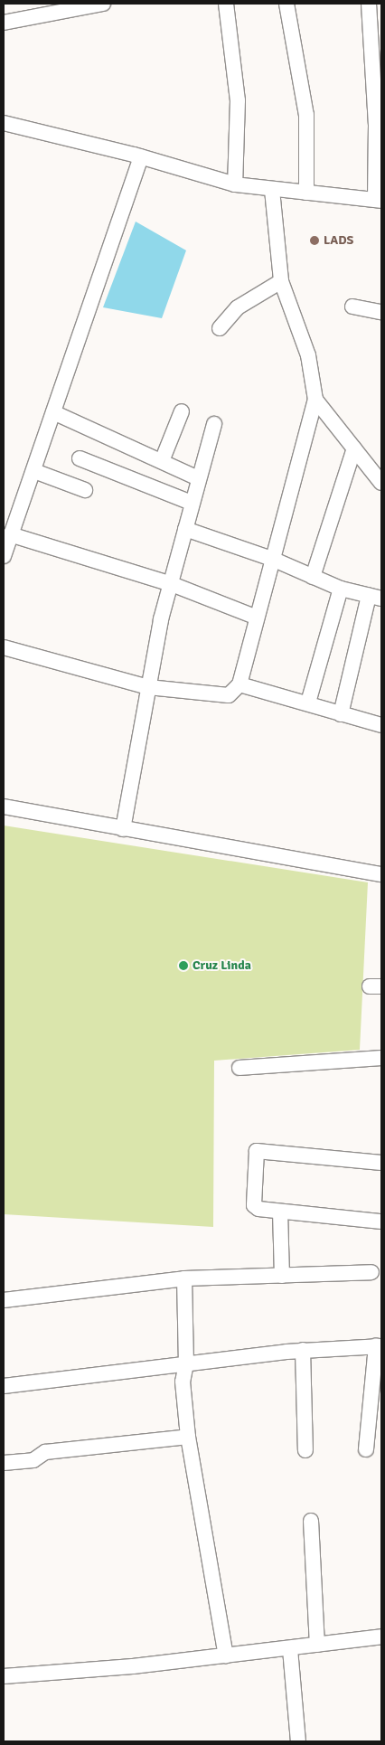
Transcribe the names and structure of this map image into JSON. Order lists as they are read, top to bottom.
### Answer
{
  "places": ["LADS", "Cruz Linda"]
}
